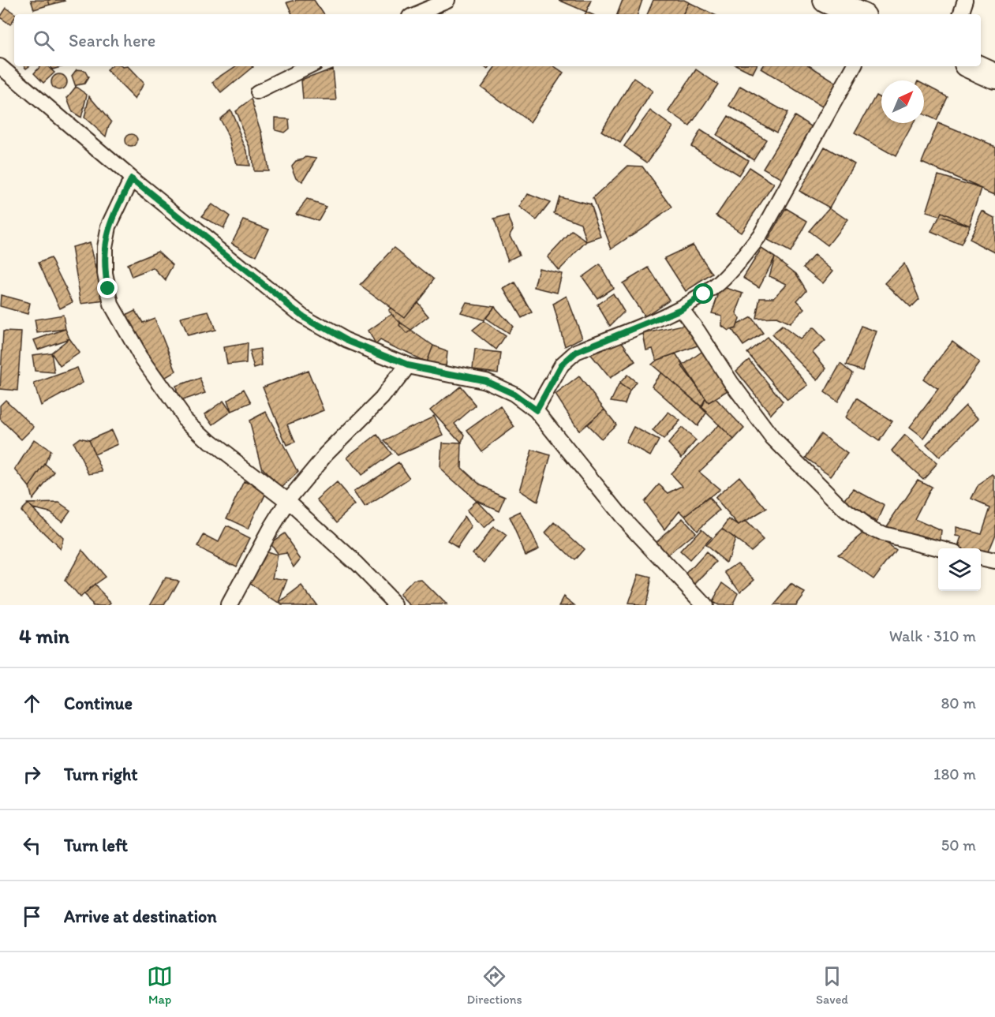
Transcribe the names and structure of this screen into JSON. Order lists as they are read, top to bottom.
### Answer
{
  "north": "top right",
  "page": {
    "search": "Search here",
    "heading": ["4 min", "Walk · 310 m"],
    "list": [
      ["Continue", "80 m"],
      ["Turn right", "180 m"],
      ["Turn left", "50 m"],
      "Arrive at destination"
    ],
    "nav": ["Map", "Directions", "Saved"]
  }
}
